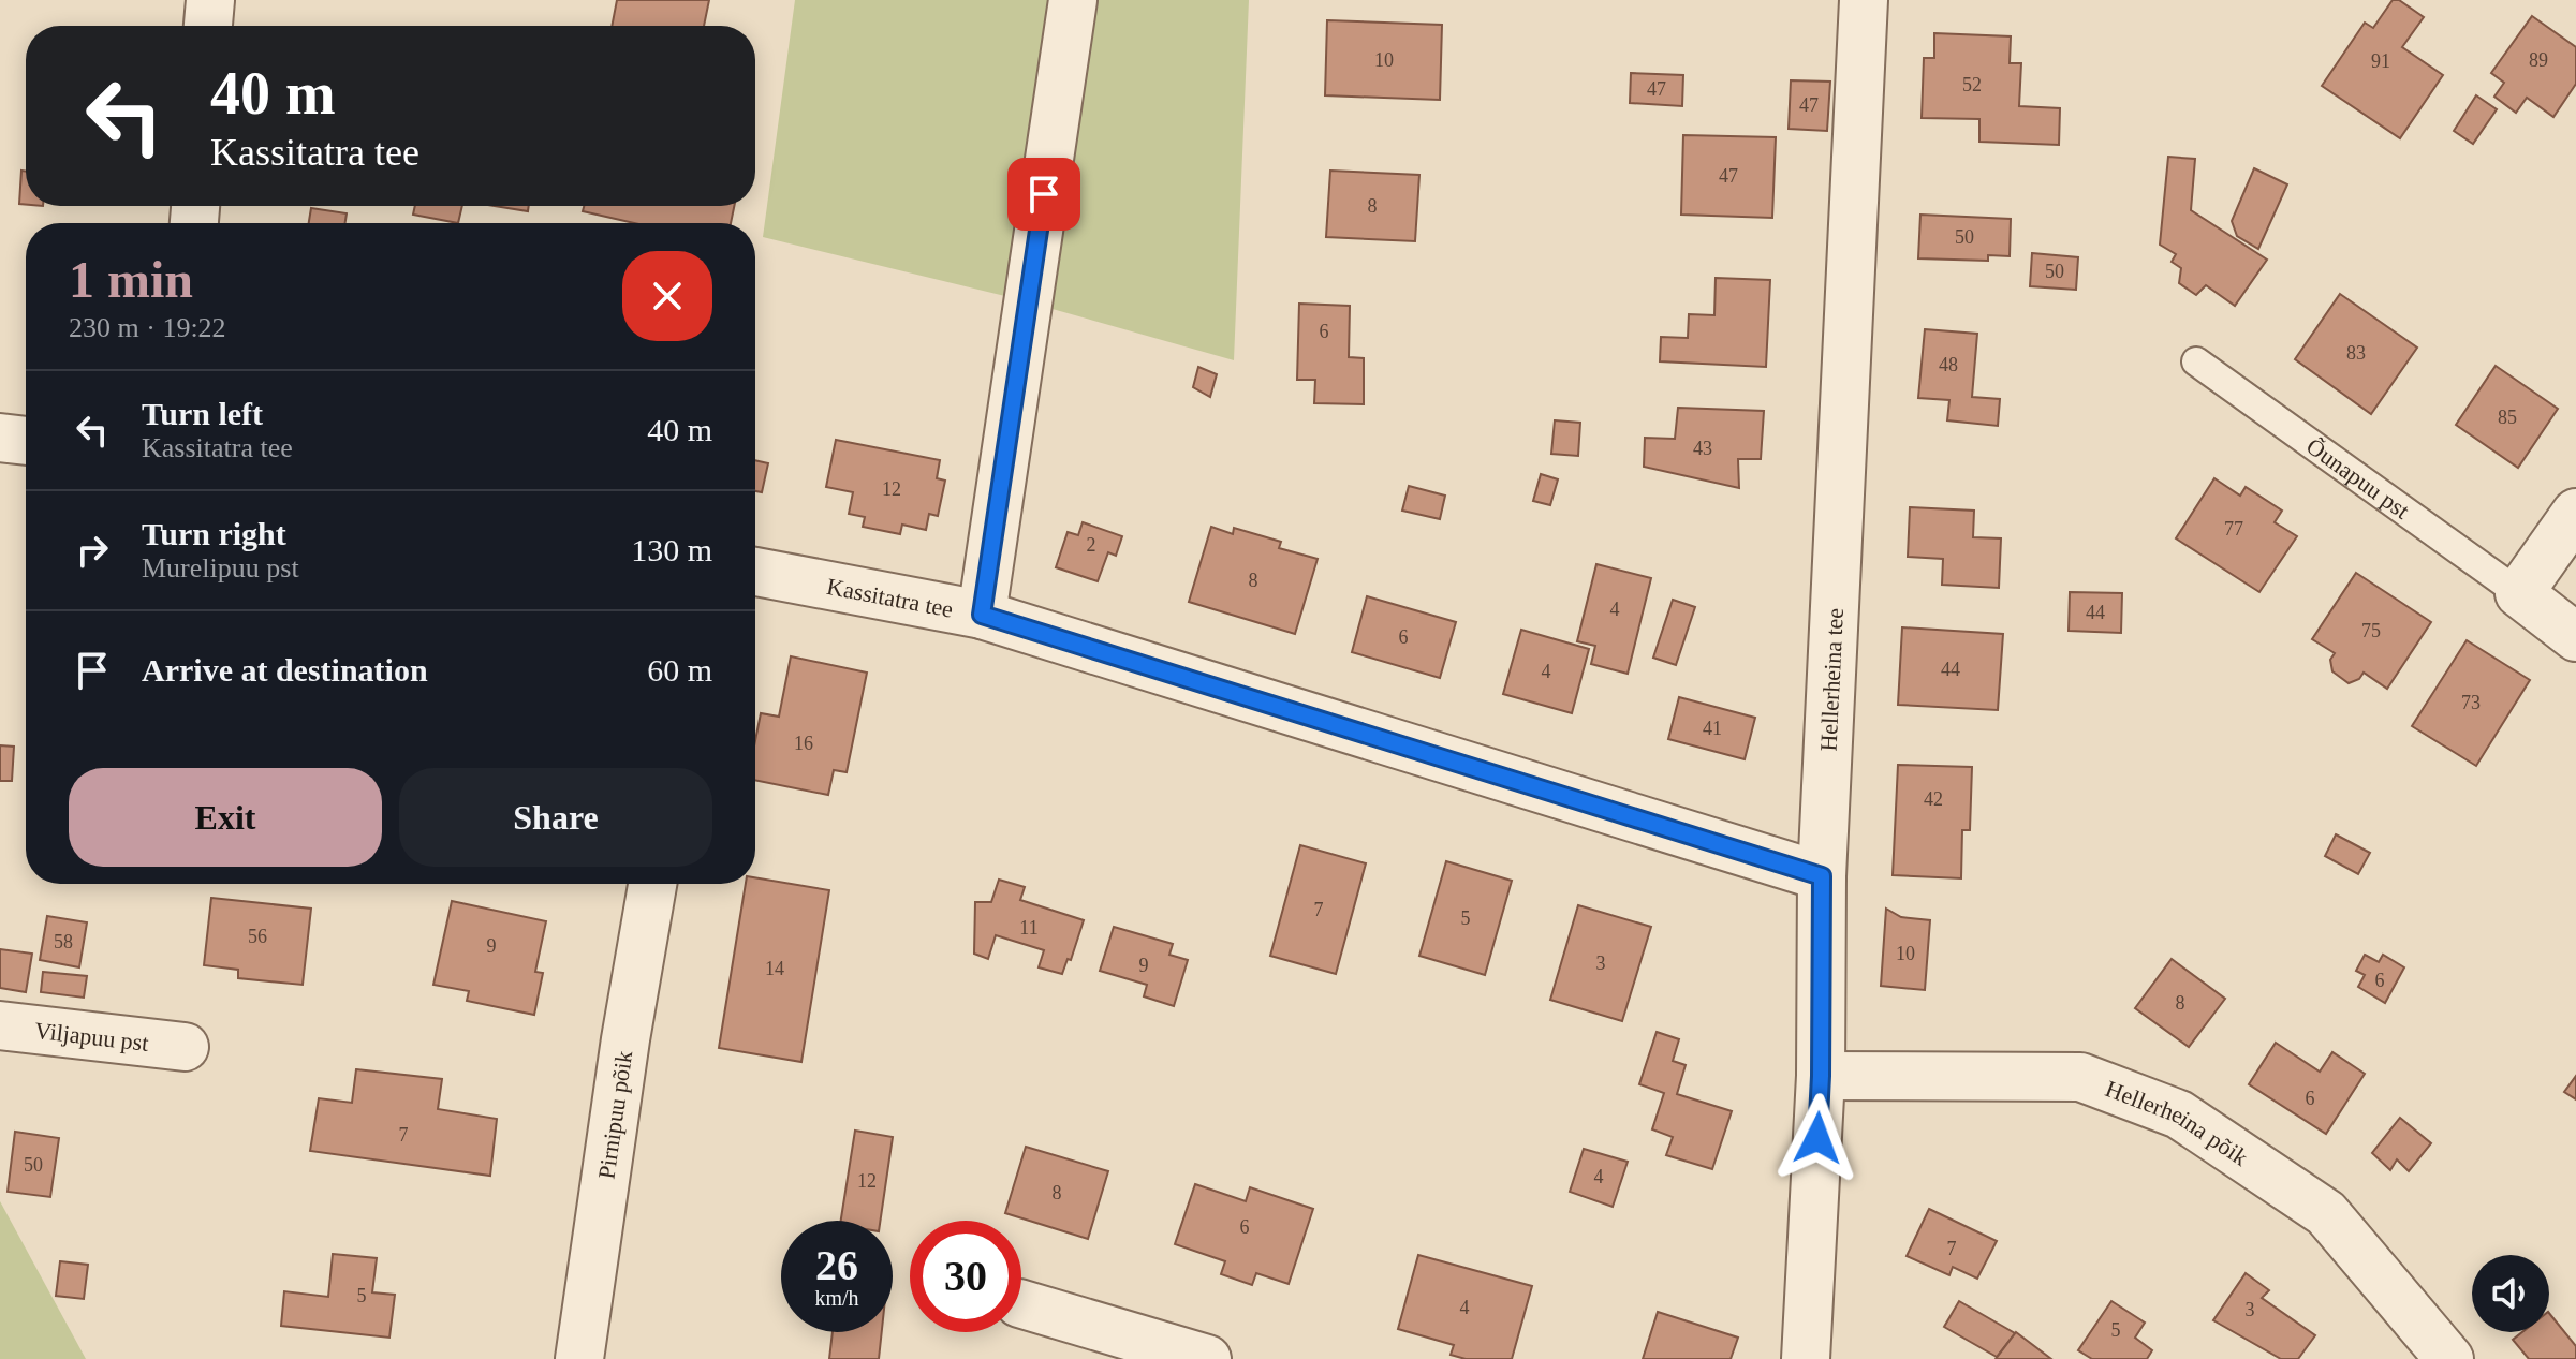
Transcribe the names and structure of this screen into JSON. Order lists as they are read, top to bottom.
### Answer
{
  "streets": {
    "street": [
      "Õunapuu pst",
      "Kassitatra tee",
      "Hellerheina tee",
      "Viljapuu pst",
      "Pirnipuu põik",
      "Hellerheina põik"
    ]
  },
  "crossings": [
    ["Kassitatra tee", "Hellerheina tee"],
    ["Hellerheina tee", "Hellerheina põik"]
  ],
  "house_numbers": [
    "10",
    "89",
    "91",
    "52",
    "47",
    "47",
    "47",
    "8",
    "50",
    "50",
    "6",
    "83",
    "48",
    "85",
    "43",
    "12",
    "77",
    "2",
    "8",
    "4",
    "44",
    "75",
    "6",
    "44",
    "4",
    "73",
    "41",
    "16",
    "42",
    "7",
    "5",
    "11",
    "56",
    "58",
    "9",
    "10",
    "3",
    "9",
    "14",
    "6",
    "8",
    "6",
    "7",
    "50",
    "4",
    "12",
    "8",
    "6",
    "7",
    "5",
    "4",
    "3",
    "5"
  ],
  "page": {
    "turn": ["40 m", "Kassitatra tee"],
    "heading": ["1 min", "230 m · 19:22"],
    "list": [
      {
        "name": "Turn left",
        "note": "Kassitatra tee",
        "value": "40 m"
      },
      {
        "name": "Turn right",
        "note": "Murelipuu pst",
        "value": "130 m"
      },
      {
        "name": "Arrive at destination",
        "value": "60 m"
      }
    ],
    "buttons": ["Exit", "Share"],
    "speed": "26 km/h",
    "limit": "30"
  }
}
